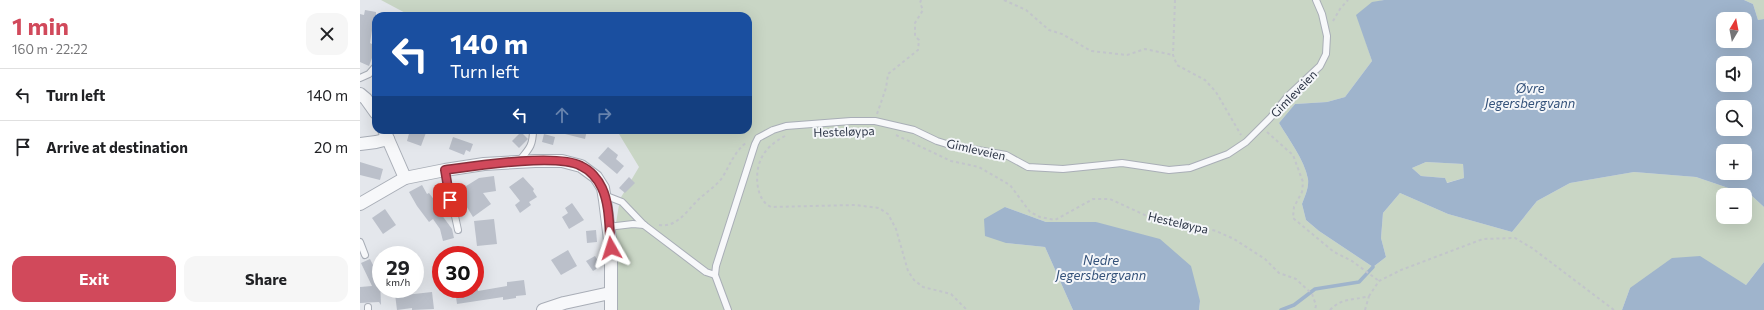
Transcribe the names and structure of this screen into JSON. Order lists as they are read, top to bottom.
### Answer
{
  "streets": {
    "lane": ["Gimleveien"],
    "path": ["Hesteløypa"]
  },
  "water": ["Øvre Jegersbergvann", "Nedre Jegersbergvann"],
  "north": "top",
  "page": {
    "heading": ["1 min", "160 m · 22:22"],
    "map_buttons": ["+", "−"],
    "turn": ["140 m", "Turn left"],
    "list": [
      {
        "name": "Turn left",
        "value": "140 m"
      },
      {
        "name": "Arrive at destination",
        "value": "20 m"
      }
    ],
    "speed": "29 km/h",
    "limit": "30",
    "buttons": ["Exit", "Share"]
  }
}
